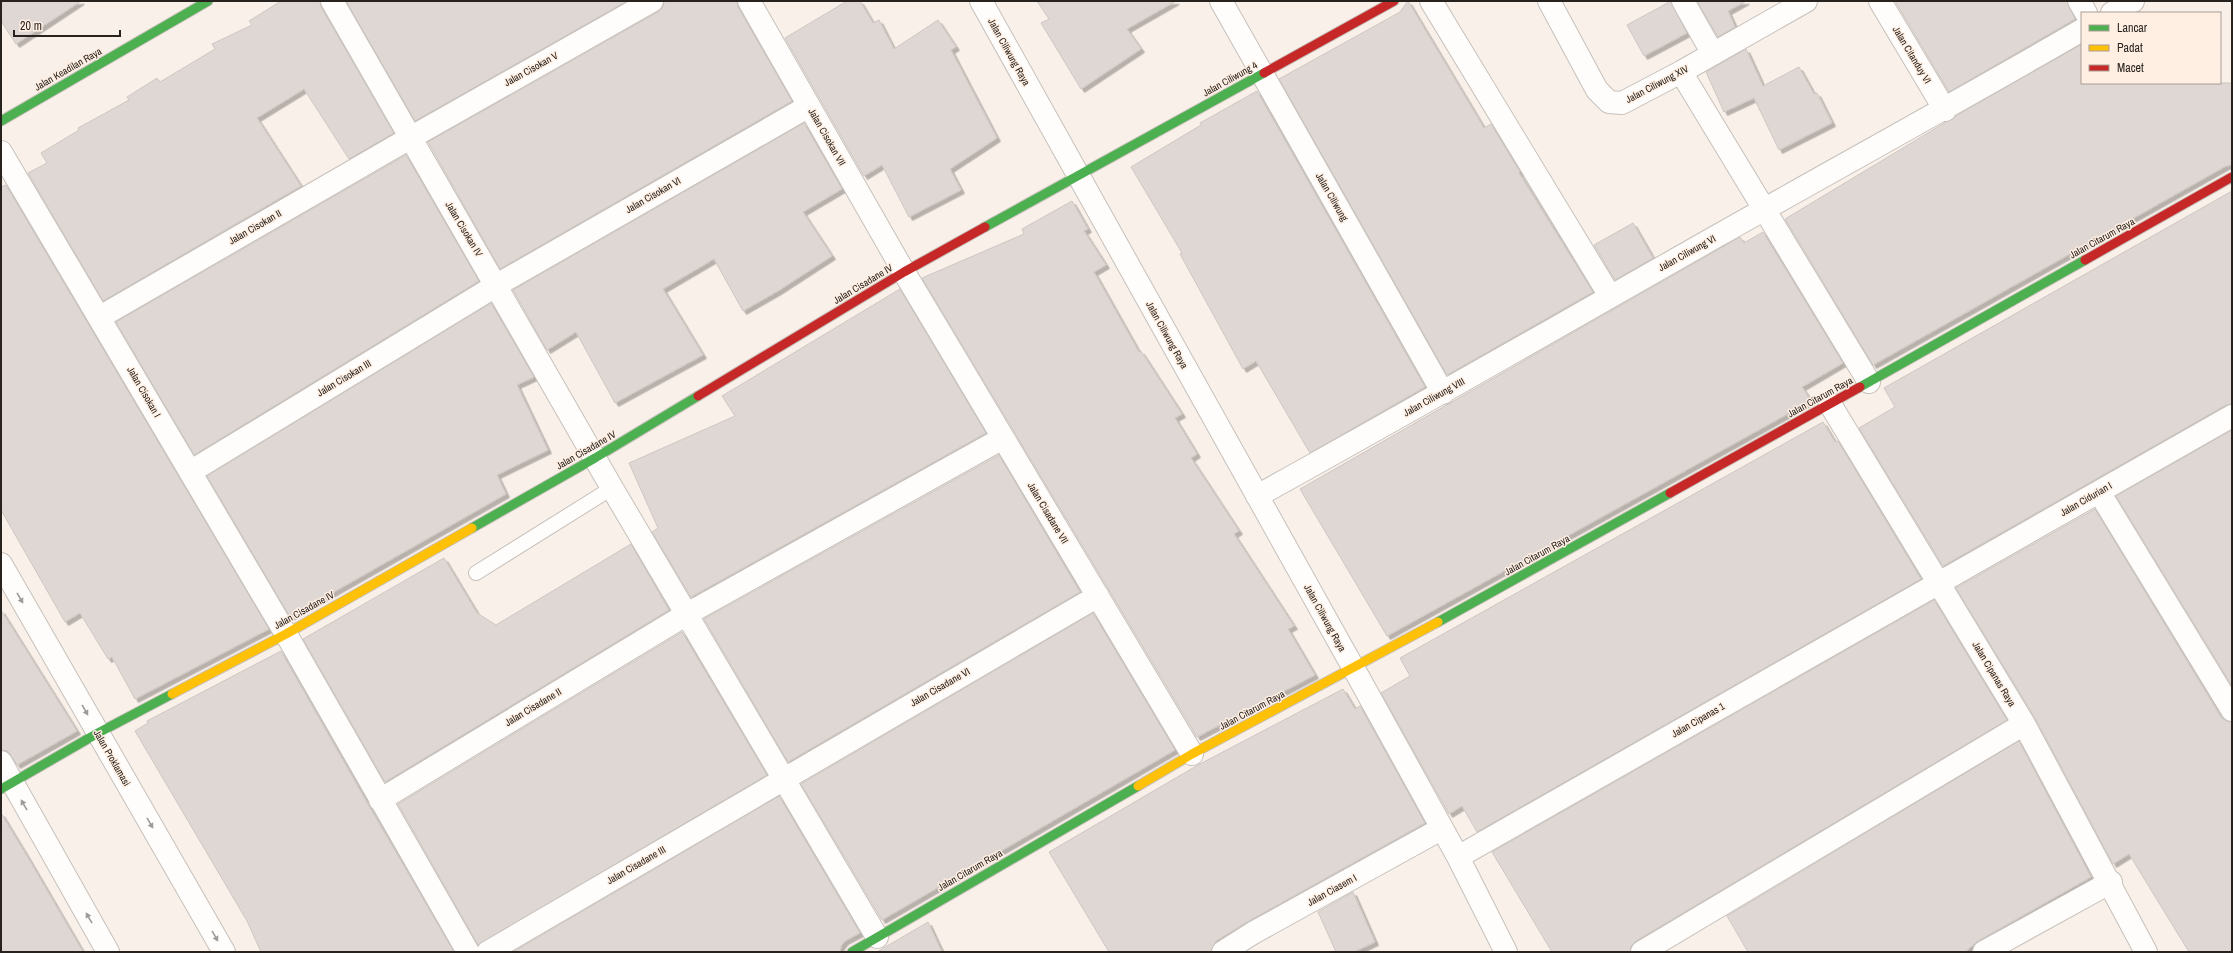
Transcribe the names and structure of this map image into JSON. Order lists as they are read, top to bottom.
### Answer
{
  "streets": {
    "street": [
      "Jalan Ciliwung Raya",
      "Jalan Citanduy VI",
      "Jalan Keadilan Raya",
      "Jalan Cisokan V",
      "Jalan Ciliwung 4",
      "Jalan Ciliwung XIV",
      "Jalan Cisokan VII",
      "Jalan Cisokan VI",
      "Jalan Ciliwung",
      "Jalan Cisokan II",
      "Jalan Cisokan IV",
      "Jalan Citarum Raya",
      "Jalan Ciliwung VI",
      "Jalan Cisadane IV",
      "Jalan Cisokan III",
      "Jalan Cisokan I",
      "Jalan Ciliwung VIII",
      "Jalan Cidurian I",
      "Jalan Cisadane VII",
      "Jalan Cipanas Raya",
      "Jalan Cisadane VI",
      "Jalan Cisadane II",
      "Jalan Cipanas 1",
      "Jalan Proklamasi",
      "Jalan Cisadane III",
      "Jalan Ciasem I"
    ]
  },
  "crossings": [
    ["Jalan Ciliwung Raya", "Jalan Ciliwung 4"],
    ["Jalan Ciliwung Raya", "Jalan Citarum Raya"],
    ["Jalan Ciliwung Raya", "Jalan Cisadane IV"],
    ["Jalan Ciliwung Raya", "Jalan Ciliwung VIII"],
    ["Jalan Ciliwung Raya", "Jalan Cipanas 1"],
    ["Jalan Ciliwung Raya", "Jalan Ciasem I"],
    ["Jalan Citanduy VI", "Jalan Ciliwung VI"],
    ["Jalan Cisokan V", "Jalan Cisokan II"],
    ["Jalan Cisokan V", "Jalan Cisokan IV"],
    ["Jalan Ciliwung 4", "Jalan Ciliwung"],
    ["Jalan Ciliwung 4", "Jalan Cisadane IV"],
    ["Jalan Cisokan VII", "Jalan Cisokan VI"],
    ["Jalan Cisokan VII", "Jalan Cisadane IV"],
    ["Jalan Cisokan VII", "Jalan Cisadane VII"],
    ["Jalan Cisokan VI", "Jalan Cisokan IV"],
    ["Jalan Cisokan VI", "Jalan Cisokan III"],
    ["Jalan Ciliwung", "Jalan Ciliwung VIII"],
    ["Jalan Cisokan II", "Jalan Cisokan IV"],
    ["Jalan Cisokan II", "Jalan Cisokan I"],
    ["Jalan Cisokan IV", "Jalan Citarum Raya"],
    ["Jalan Cisokan IV", "Jalan Cisadane IV"],
    ["Jalan Cisokan IV", "Jalan Cisokan III"],
    ["Jalan Cisokan IV", "Jalan Cisadane VI"],
    ["Jalan Cisokan IV", "Jalan Cisadane II"],
    ["Jalan Cisokan IV", "Jalan Cisadane III"],
    ["Jalan Citarum Raya", "Jalan Cisadane VII"],
    ["Jalan Citarum Raya", "Jalan Cipanas Raya"],
    ["Jalan Ciliwung VI", "Jalan Ciliwung VIII"],
    ["Jalan Cisadane IV", "Jalan Cisokan I"],
    ["Jalan Cisadane IV", "Jalan Cisadane VII"],
    ["Jalan Cisadane IV", "Jalan Proklamasi"],
    ["Jalan Cisokan III", "Jalan Cisokan I"],
    ["Jalan Cisokan I", "Jalan Cisadane II"],
    ["Jalan Cidurian I", "Jalan Cipanas Raya"],
    ["Jalan Cidurian I", "Jalan Cipanas 1"],
    ["Jalan Cisadane VII", "Jalan Cisadane VI"],
    ["Jalan Cisadane VII", "Jalan Cisadane II"],
    ["Jalan Cipanas Raya", "Jalan Cipanas 1"],
    ["Jalan Cisadane VI", "Jalan Cisadane III"]
  ],
  "legend": ["Lancar", "Padat", "Macet"],
  "scale_bar": "20 m"
}
